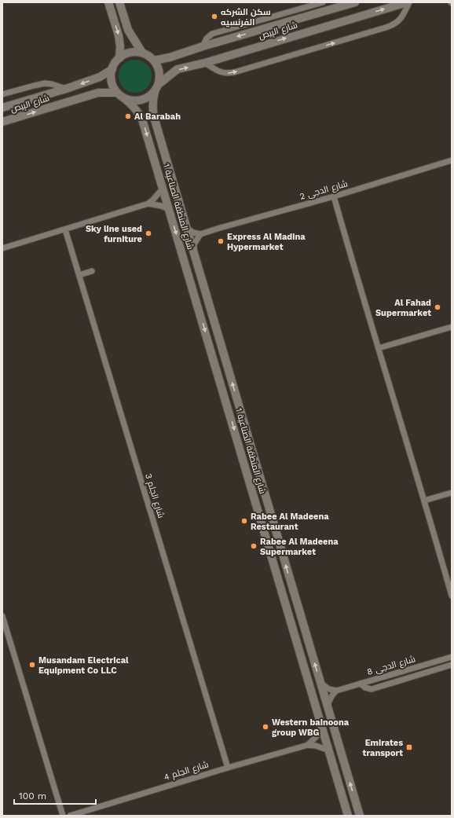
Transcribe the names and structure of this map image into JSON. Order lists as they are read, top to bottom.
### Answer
{
  "streets": {
    "street": [
      "شارع البِيص",
      "شارع الدجى 2",
      "شارع المنطقة الصناعية 1",
      "شارع الحِلم 3",
      "شارع الدجى 8",
      "شارع الحِلم 4"
    ]
  },
  "crossings": [
    ["شارع البِيص", "شارع المنطقة الصناعية 1"],
    ["شارع المنطقة الصناعية 1", "شارع الحِلم 4"],
    ["شارع الحِلم 3", "شارع الحِلم 4"]
  ],
  "places": {
    "other": [
      "سكن الشركه الفرنسيه",
      "Al Barabah",
      "Sky line used furniture",
      "Express Al Madina Hypermarket",
      "Al Fahad Supermarket",
      "Rabee Al Madeena Restaurant",
      "Rabee Al Madeena Supermarket",
      "Musandam Electrical Equipment Co LLC",
      "Western bainoona group WBG"
    ],
    "transit": ["Emirates transport"]
  },
  "scale_bar": "100 m"
}
